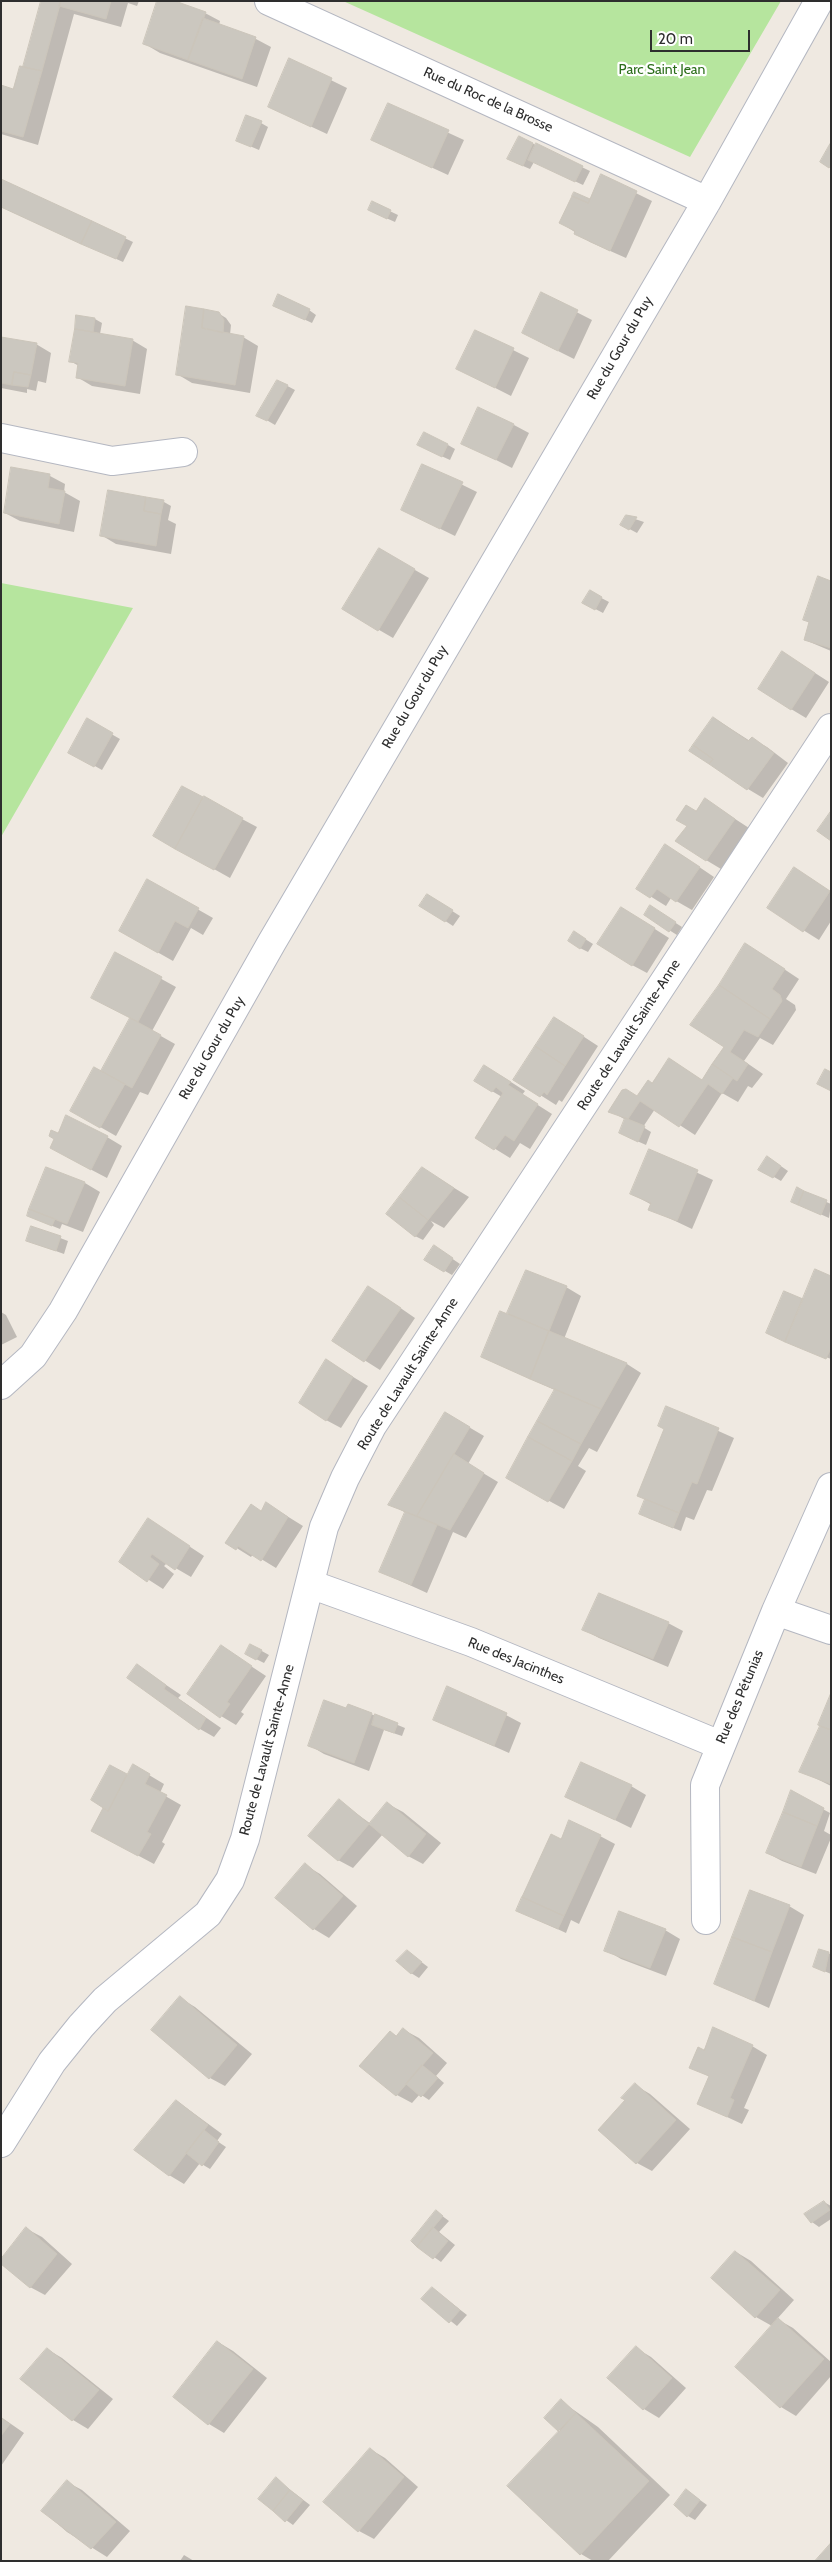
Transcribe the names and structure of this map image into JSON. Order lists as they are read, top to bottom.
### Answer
{
  "streets": {
    "street": [
      "Rue du Roc de la Brosse",
      "Rue du Gour du Puy",
      "Route de Lavault Sainte-Anne",
      "Rue des Jacinthes",
      "Rue des Pétunias"
    ]
  },
  "crossings": [
    ["Rue du Roc de la Brosse", "Rue du Gour du Puy"],
    ["Route de Lavault Sainte-Anne", "Rue des Jacinthes"],
    ["Rue des Jacinthes", "Rue des Pétunias"]
  ],
  "parks": ["Parc Saint Jean"],
  "scale_bar": "20 m"
}
